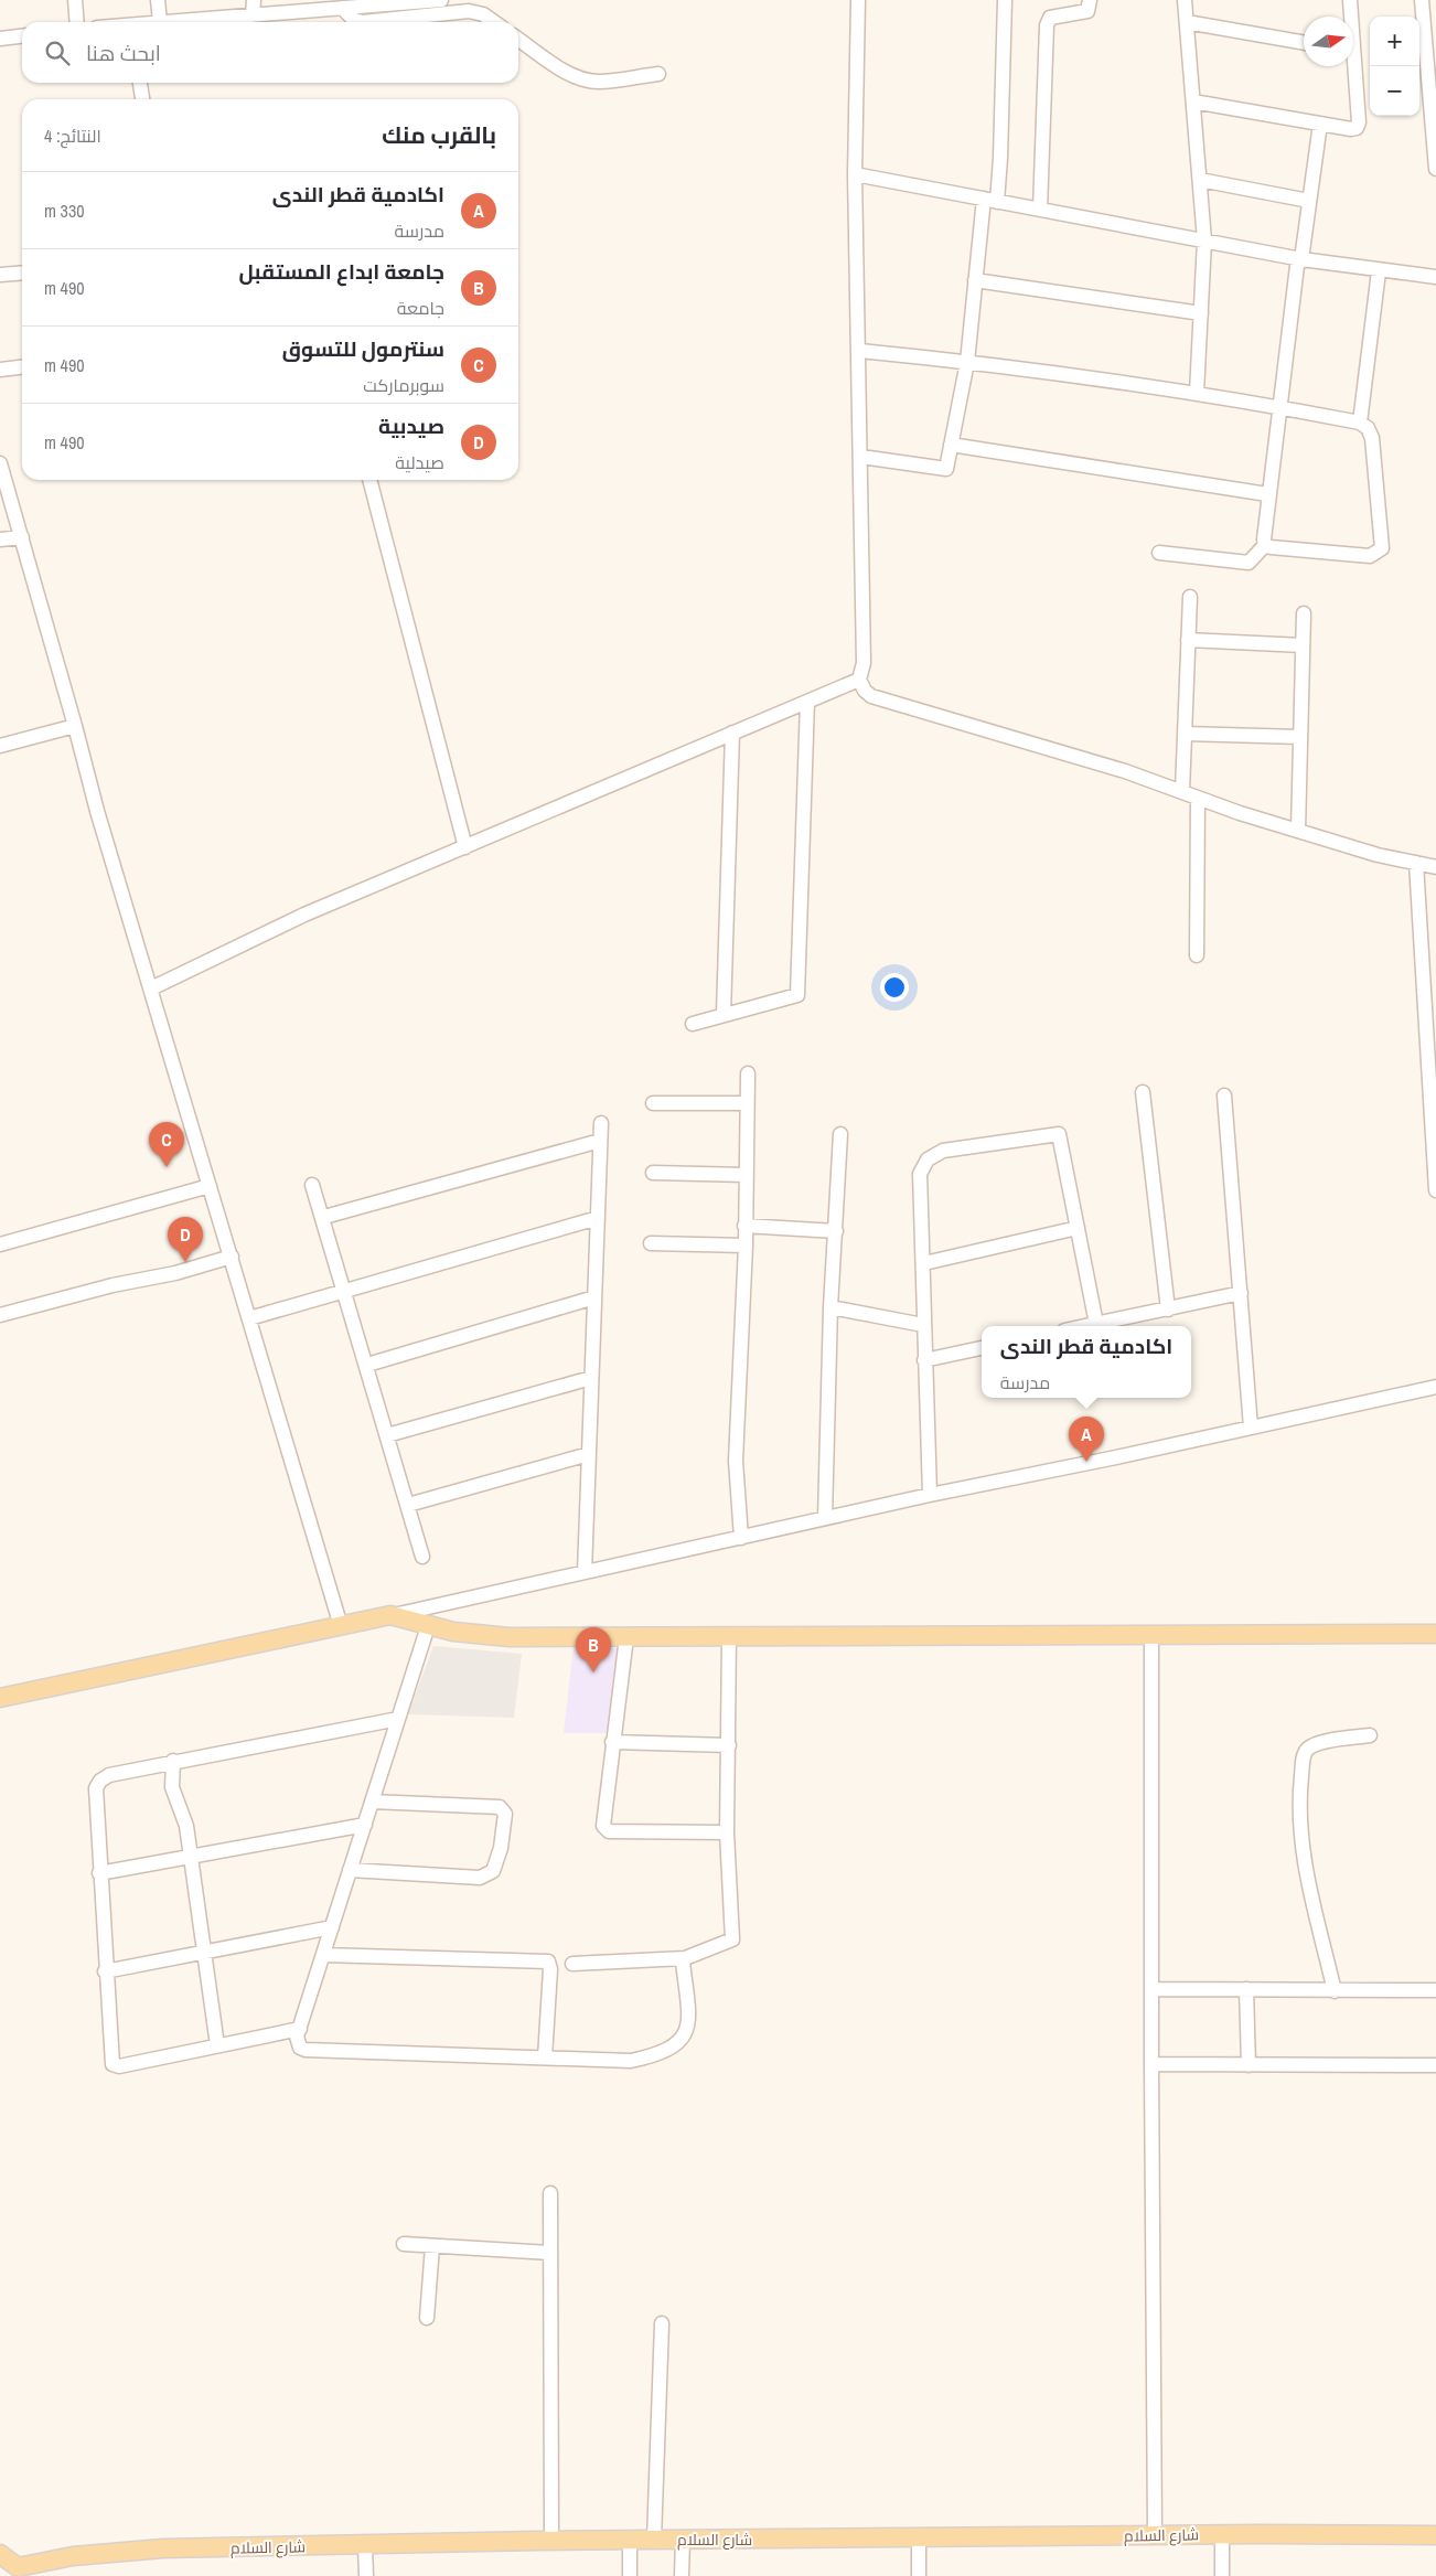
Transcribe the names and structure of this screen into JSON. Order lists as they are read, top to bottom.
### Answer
{
  "streets": {
    "main road": ["شارع السلام"]
  },
  "north": "right",
  "page": {
    "map_buttons": ["+", "−"],
    "search": "ابحث هنا",
    "heading": ["بالقرب منك", "النتائج: 4"],
    "list": [
      {
        "mark": "A",
        "name": "اكادمية قطر الندى",
        "note": "مدرسة",
        "value": "330 m"
      },
      {
        "mark": "B",
        "name": "جامعة ابداع المستقبل",
        "note": "جامعة",
        "value": "490 m"
      },
      {
        "mark": "C",
        "name": "سنترمول للتسوق",
        "note": "سوبرماركت",
        "value": "490 m"
      },
      {
        "mark": "D",
        "name": "صيدبية",
        "note": "صيدلية",
        "value": "490 m"
      }
    ],
    "pins": [
      "C",
      "D",
      "A",
      "B"
    ],
    "popup": ["اكادمية قطر الندى", "مدرسة"]
  }
}
